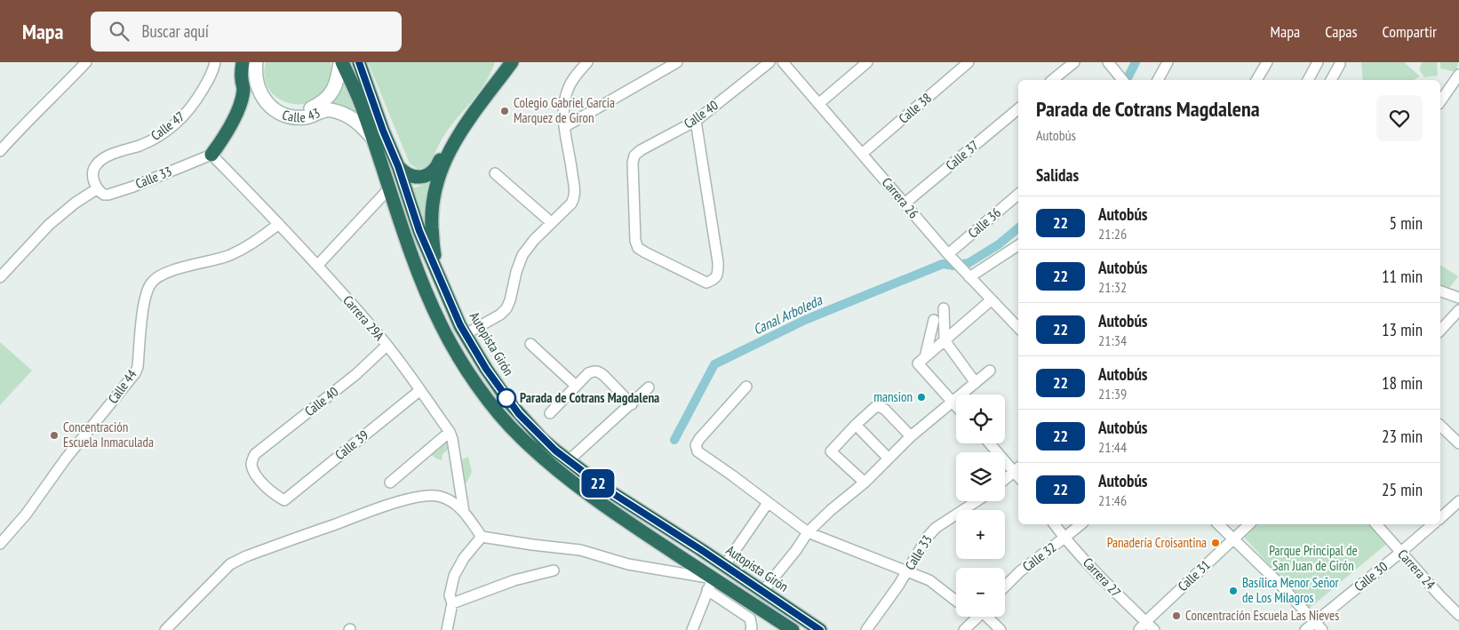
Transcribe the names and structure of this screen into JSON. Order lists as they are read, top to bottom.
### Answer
{
  "streets": {
    "highway": ["Autopista Girón"],
    "street": [
      "Calle 38",
      "Calle 43",
      "Calle 40",
      "Calle 47",
      "Calle 37",
      "Calle 33",
      "Carrera 26",
      "Calle 36",
      "Carrera 29A",
      "Calle 44",
      "Calle 39",
      "Calle 32",
      "Carrera 24",
      "Calle 31",
      "Calle 30",
      "Carrera 27"
    ]
  },
  "crossings": [
    ["Calle 38", "Carrera 26"],
    ["Calle 40", "Carrera 29A"],
    ["Calle 40", "Calle 39"],
    ["Calle 47", "Calle 33"],
    ["Calle 37", "Carrera 26"],
    ["Calle 33", "Carrera 29A"],
    ["Carrera 26", "Calle 36"],
    ["Carrera 29A", "Calle 44"],
    ["Carrera 29A", "Calle 39"],
    ["Calle 32", "Carrera 27"],
    ["Carrera 24", "Calle 30"],
    ["Calle 31", "Carrera 27"]
  ],
  "water": ["Canal Arboleda"],
  "parks": ["Parque Principal de San Juan de Girón"],
  "places": [
    "Colegio Gabriel Garcia Marquez de Giron",
    "mansion",
    "Parada de Cotrans Magdalena",
    "Concentración Escuela Inmaculada",
    "Panadería Croisantina",
    "Basílica Menor Señor de Los Milagros",
    "Concentración Escuela Las Nieves"
  ],
  "lines": ["bus line 22"],
  "page": {
    "header": "Mapa",
    "search": "Buscar aquí",
    "nav": ["Mapa", "Capas", "Compartir"],
    "on_map": "22",
    "heading": [
      ["Parada de Cotrans Magdalena", "Autobús"],
      "Salidas"
    ],
    "list": [
      {
        "mark": "22",
        "name": "Autobús",
        "note": "21:26",
        "value": "5 min"
      },
      {
        "mark": "22",
        "name": "Autobús",
        "note": "21:32",
        "value": "11 min"
      },
      {
        "mark": "22",
        "name": "Autobús",
        "note": "21:34",
        "value": "13 min"
      },
      {
        "mark": "22",
        "name": "Autobús",
        "note": "21:39",
        "value": "18 min"
      },
      {
        "mark": "22",
        "name": "Autobús",
        "note": "21:44",
        "value": "23 min"
      },
      {
        "mark": "22",
        "name": "Autobús",
        "note": "21:46",
        "value": "25 min"
      }
    ],
    "map_buttons": ["+", "−"]
  }
}
